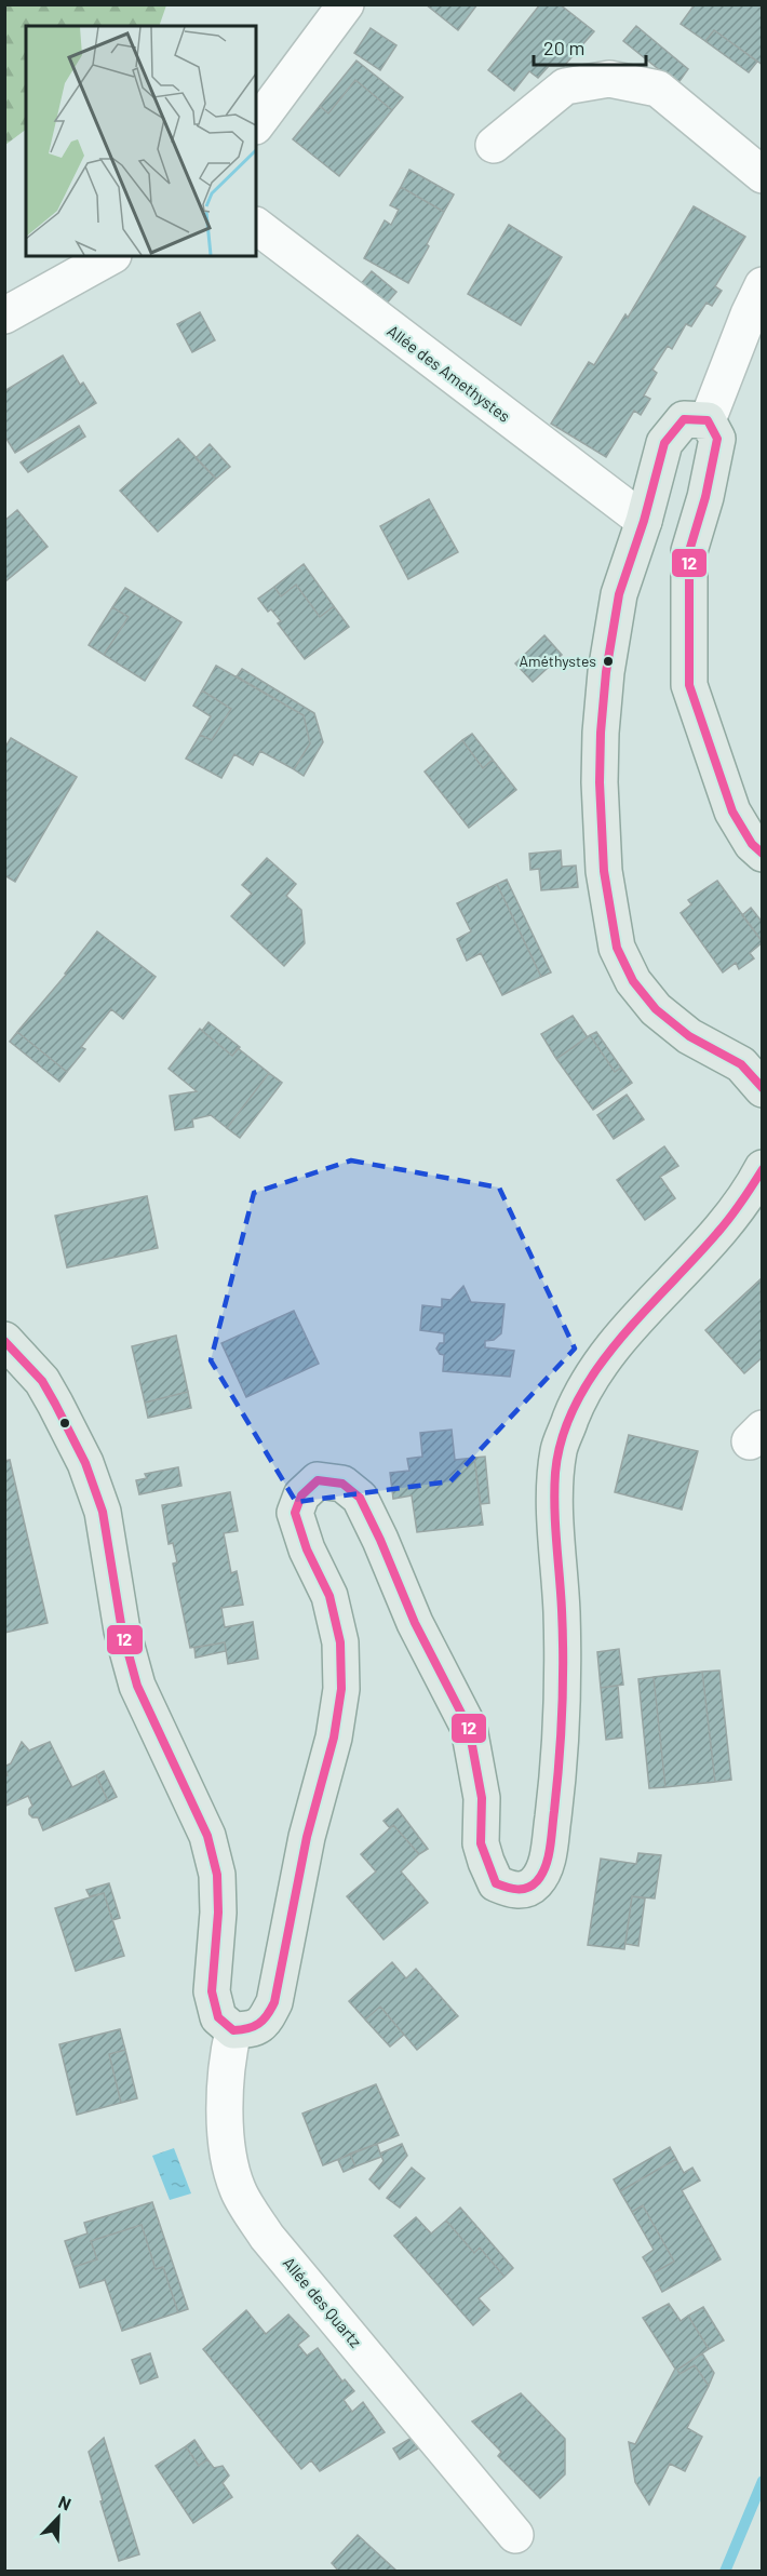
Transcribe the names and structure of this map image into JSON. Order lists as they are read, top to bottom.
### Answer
{
  "streets": {
    "street": ["Allée des Amethystes", "Allée des Quartz"]
  },
  "places": ["Améthystes"],
  "lines": ["transit line 12"],
  "scale_bar": "20 m",
  "north": "top right"
}
